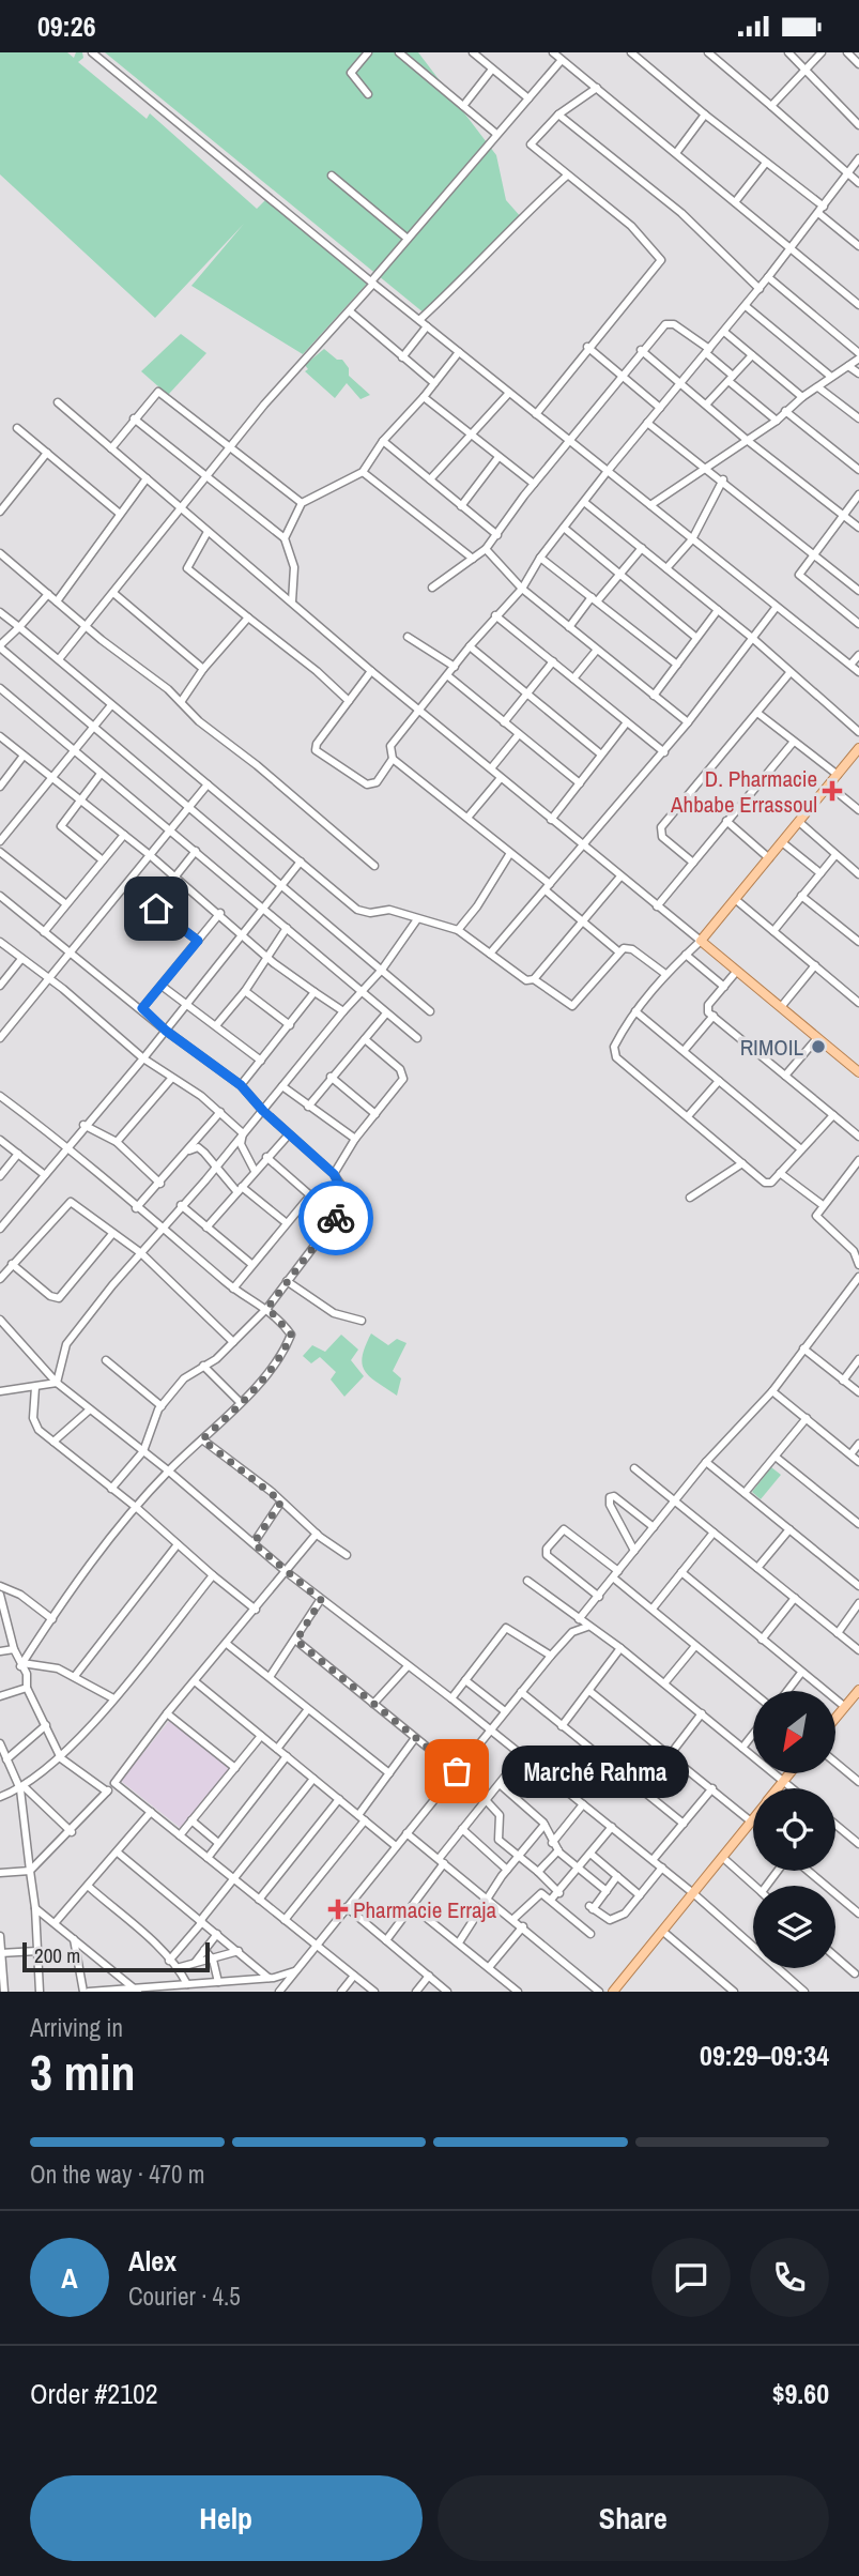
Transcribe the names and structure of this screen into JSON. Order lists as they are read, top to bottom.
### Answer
{
  "places": {
    "health": ["D. Pharmacie Ahbabe Errassoul", "Pharmacie Erraja"],
    "other": ["RIMOIL", "Marché Rahma"]
  },
  "scale_bar": "200 m",
  "north": "bottom left",
  "page": {
    "status": "09:26",
    "bubble": "Marché Rahma",
    "scale": "200 m",
    "heading": ["3 min", "Arriving in", "09:29–09:34"],
    "panel": [
      "Alex",
      "Courier · 4.5",
      "Order #2102",
      "$9.60"
    ],
    "bar": "On the way · 470 m",
    "round": "A",
    "buttons": ["Help", "Share"]
  }
}
